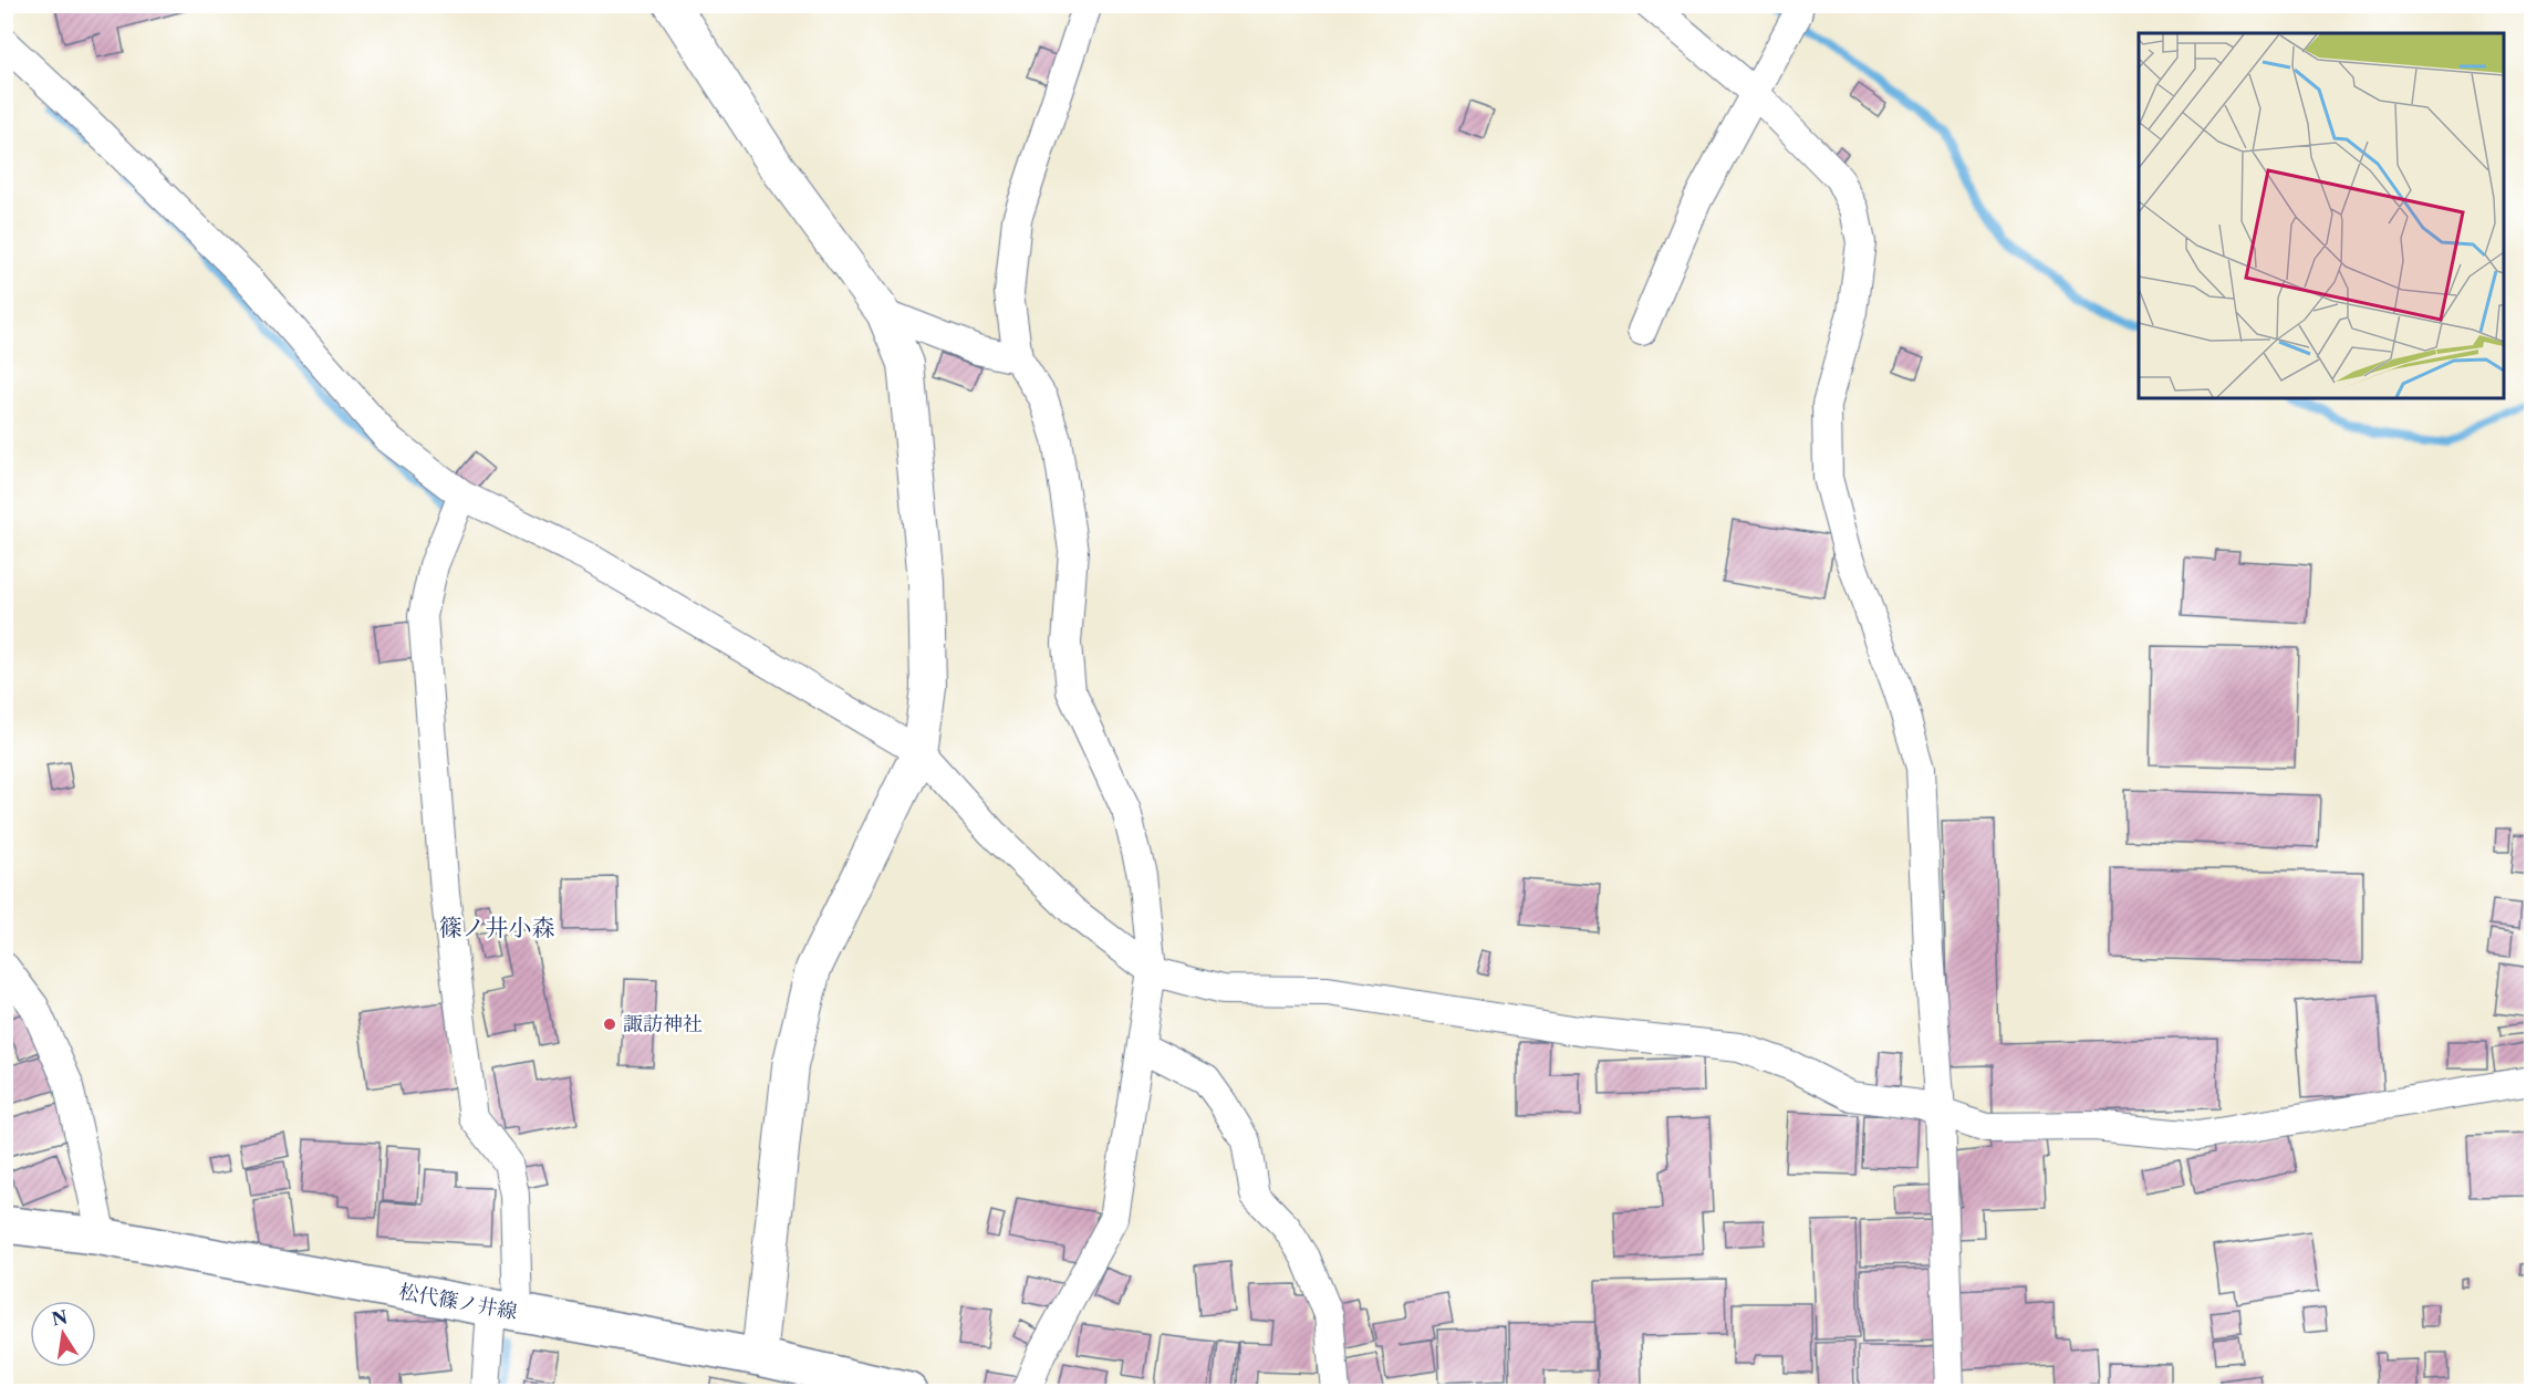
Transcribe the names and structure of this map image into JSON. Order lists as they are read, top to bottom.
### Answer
{
  "streets": {
    "main road": ["松代篠ノ井線"]
  },
  "districts": ["篠ノ井小森"],
  "places": ["諏訪神社"],
  "north": "top"
}
